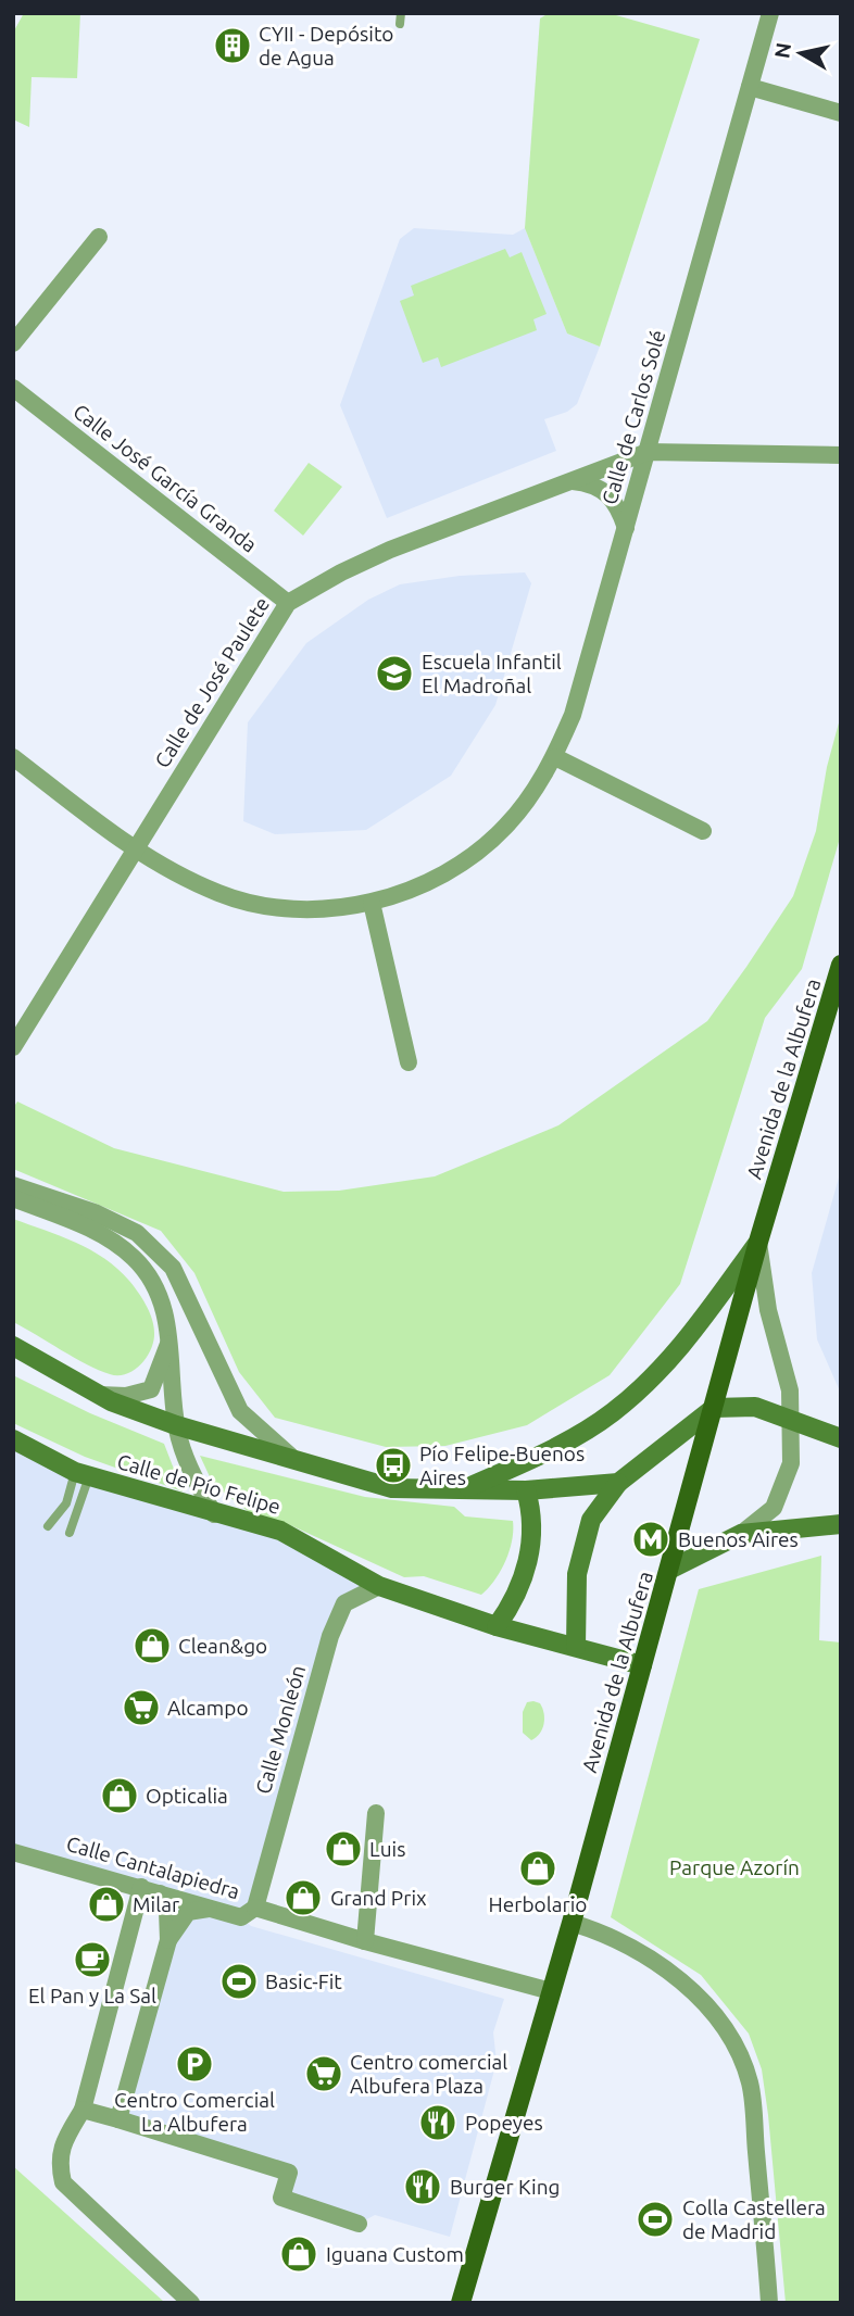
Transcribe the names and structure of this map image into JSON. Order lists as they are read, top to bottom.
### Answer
{
  "streets": {
    "main road": ["Avenida de la Albufera"],
    "street": [
      "Calle de Carlos Solé",
      "Calle José García Granda",
      "Calle de José Paulete",
      "Calle de Pío Felipe",
      "Calle Monleón",
      "Calle Cantalapiedra"
    ]
  },
  "crossings": [
    ["Calle de Carlos Solé", "Calle de José Paulete"],
    ["Calle José García Granda", "Calle de José Paulete"],
    ["Avenida de la Albufera", "Calle de Pío Felipe"],
    ["Avenida de la Albufera", "Calle Cantalapiedra"],
    ["Calle de Pío Felipe", "Calle Monleón"],
    ["Calle Monleón", "Calle Cantalapiedra"]
  ],
  "parks": ["Parque Azorín"],
  "places": {
    "building": ["CYII - Depósito de Agua"],
    "school or university": ["Escuela Infantil El Madroñal"],
    "bus stop": ["Pío Felipe-Buenos Aires"],
    "metro station": ["Buenos Aires"],
    "shop": [
      "Clean&go",
      "Opticalia",
      "Luis",
      "Herbolario",
      "Grand Prix",
      "Milar",
      "Iguana Custom"
    ],
    "supermarket": ["Alcampo", "Centro comercial Albufera Plaza"],
    "cafe": ["El Pan y La Sal"],
    "sports": ["Basic-Fit", "Colla Castellera de Madrid"],
    "parking": ["Centro Comercial La Albufera"],
    "restaurant": ["Popeyes", "Burger King"]
  },
  "north": "left"
}
